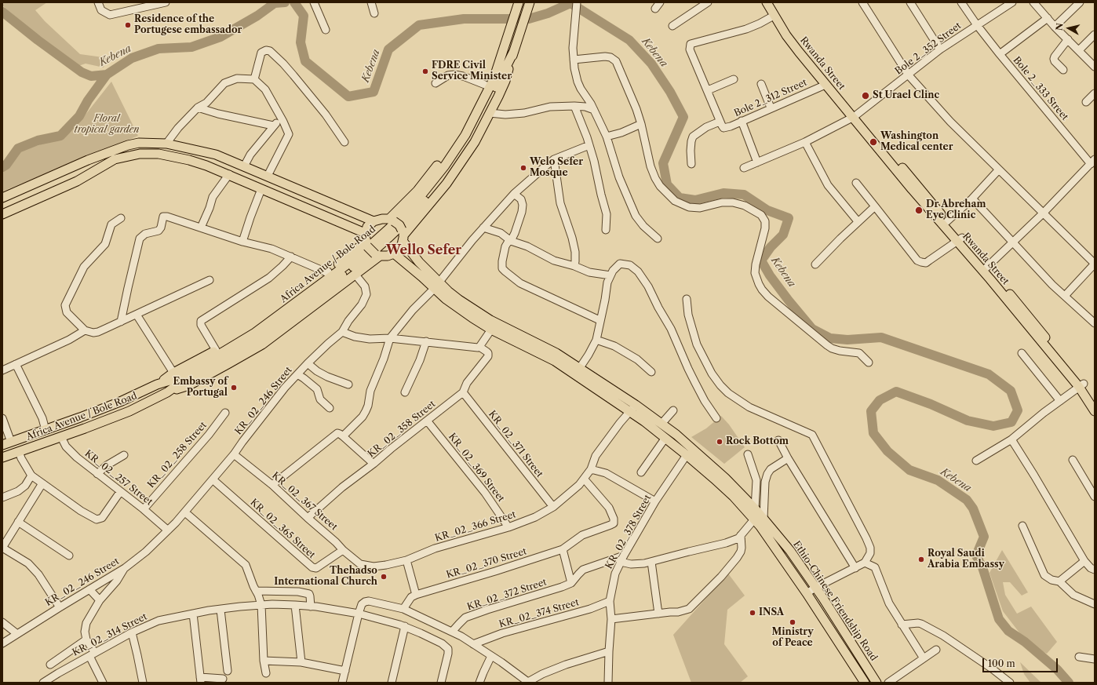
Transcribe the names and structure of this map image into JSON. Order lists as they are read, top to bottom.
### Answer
{
  "streets": {
    "main road": ["Rwanda Street", "Africa Avenue / Bole Road", "Ethio-Chinese Friendship Road"],
    "street": [
      "Bole 2_352 Street",
      "Bole 2_333 Street",
      "Bole 2_312 Street",
      "KR_02_246 Street",
      "KR_02_358 Street",
      "KR_02_371 Street",
      "KR_02_258 Street",
      "KR_02_369 Street",
      "KR_02_257 Street",
      "KR_02_367 Street",
      "KR_02_366 Street",
      "KR_02_365 Street",
      "KR_02_378 Street",
      "KR_02_370 Street",
      "KR_02_372 Street",
      "KR_02_374 Street",
      "KR_02_314 Street"
    ]
  },
  "crossings": [
    ["Bole 2_352 Street", "Rwanda Street"],
    ["Bole 2_352 Street", "Bole 2_333 Street"],
    ["Rwanda Street", "Bole 2_312 Street"],
    ["Africa Avenue / Bole Road", "KR_02_246 Street"],
    ["Africa Avenue / Bole Road", "KR_02_257 Street"],
    ["Africa Avenue / Bole Road", "Ethio-Chinese Friendship Road"],
    ["KR_02_246 Street", "KR_02_257 Street"],
    ["KR_02_246 Street", "KR_02_367 Street"],
    ["KR_02_246 Street", "KR_02_365 Street"],
    ["KR_02_358 Street", "KR_02_371 Street"],
    ["KR_02_358 Street", "KR_02_369 Street"],
    ["KR_02_358 Street", "KR_02_367 Street"],
    ["KR_02_371 Street", "KR_02_366 Street"],
    ["KR_02_258 Street", "KR_02_257 Street"],
    ["KR_02_369 Street", "KR_02_366 Street"],
    ["KR_02_367 Street", "KR_02_366 Street"],
    ["KR_02_367 Street", "KR_02_365 Street"],
    ["KR_02_366 Street", "KR_02_370 Street"],
    ["KR_02_366 Street", "Ethio-Chinese Friendship Road"],
    ["KR_02_378 Street", "Ethio-Chinese Friendship Road"],
    ["KR_02_378 Street", "KR_02_374 Street"]
  ],
  "districts": ["Wello Sefer"],
  "water": ["Kebena"],
  "parks": ["Floral tropical garden"],
  "places": [
    "Residence of the Portugese embassador",
    "FDRE Civil Service Minister",
    "St Urael Clinc",
    "Washington Medical center",
    "Welo Sefer Mosque",
    "Dr Abreham Eye Clinic",
    "Embassy of Portugal",
    "Rock Bottom",
    "Royal Saudi Arabia Embassy",
    "Thehadso International Church",
    "INSA",
    "Ministry of Peace"
  ],
  "scale_bar": "100 m",
  "north": "left"
}
